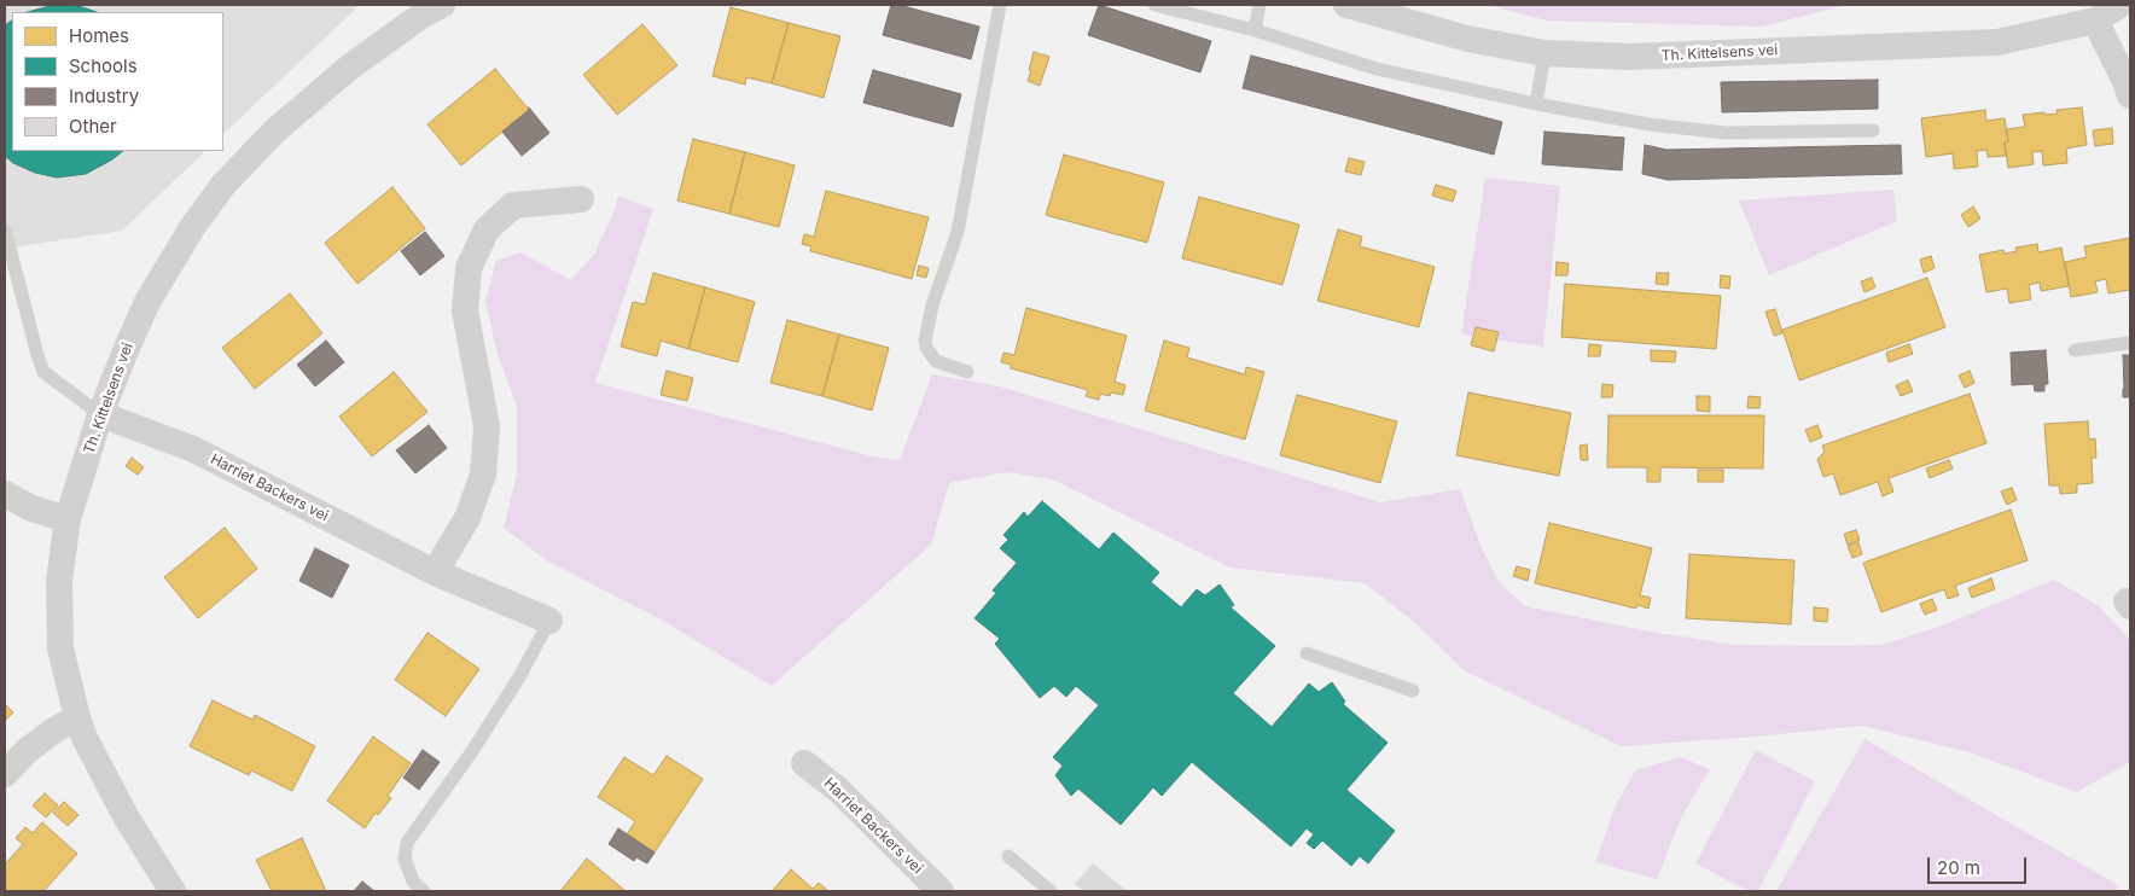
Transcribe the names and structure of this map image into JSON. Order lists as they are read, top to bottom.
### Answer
{
  "streets": {
    "street": ["Th. Kittelsens vei", "Harriet Backers vei"]
  },
  "crossings": [
    ["Th. Kittelsens vei", "Harriet Backers vei"]
  ],
  "legend": [
    "Homes",
    "Schools",
    "Industry",
    "Other"
  ],
  "scale_bar": "20 m"
}
